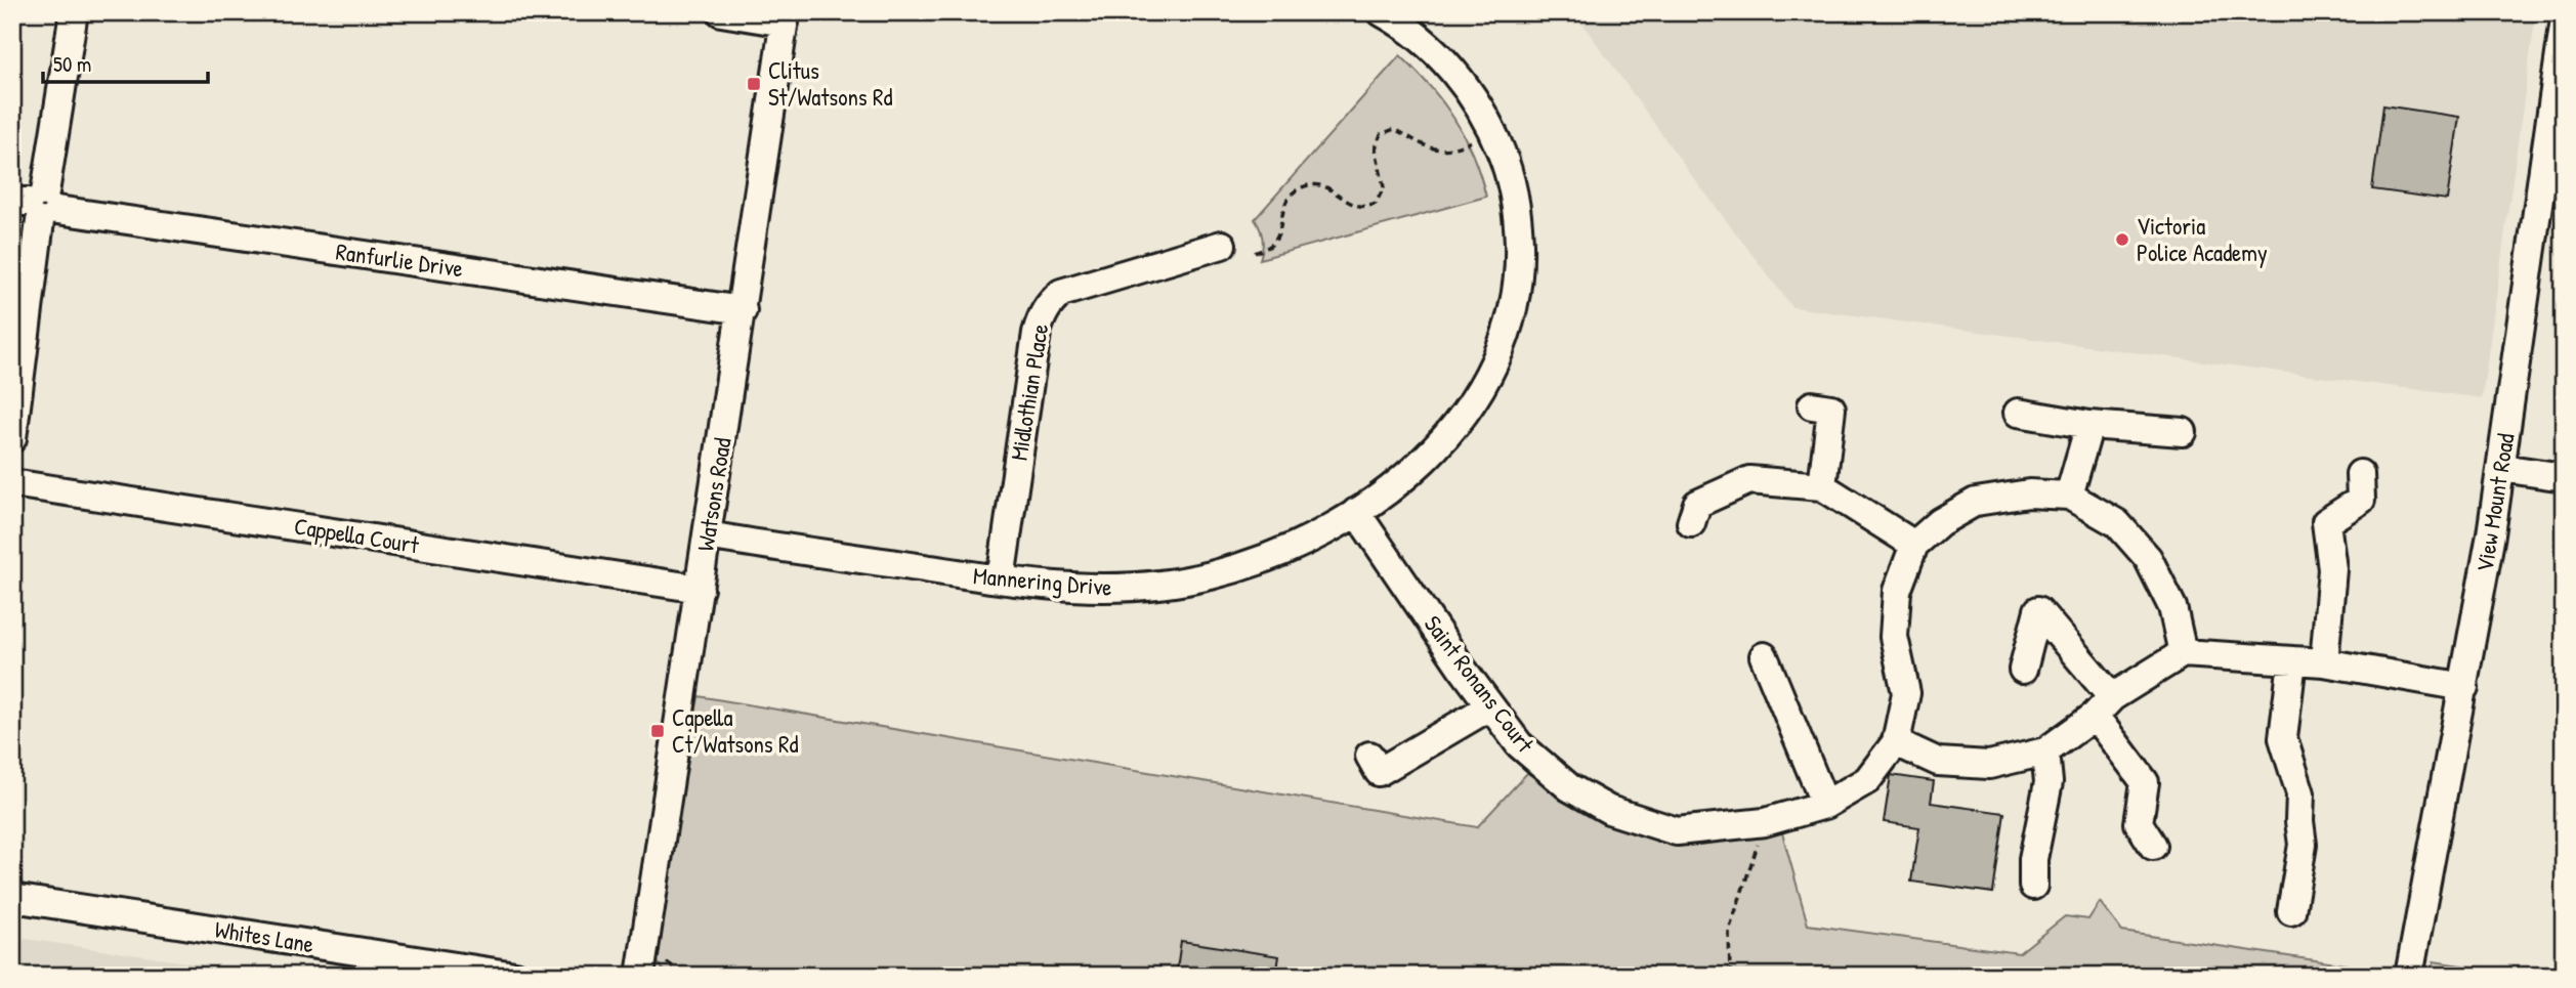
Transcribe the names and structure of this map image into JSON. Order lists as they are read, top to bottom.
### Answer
{
  "streets": {
    "street": [
      "Ranfurlie Drive",
      "Midlothian Place",
      "Watsons Road",
      "View Mount Road",
      "Cappella Court",
      "Mannering Drive",
      "Saint Ronans Court",
      "Whites Lane"
    ]
  },
  "crossings": [
    ["Ranfurlie Drive", "Watsons Road"],
    ["Midlothian Place", "Mannering Drive"],
    ["Watsons Road", "Cappella Court"],
    ["Watsons Road", "Mannering Drive"],
    ["Mannering Drive", "Saint Ronans Court"]
  ],
  "places": {
    "transit": ["Clitus St/Watsons Rd", "Capella Ct/Watsons Rd"],
    "other": ["Victoria Police Academy"]
  },
  "scale_bar": "50 m"
}
